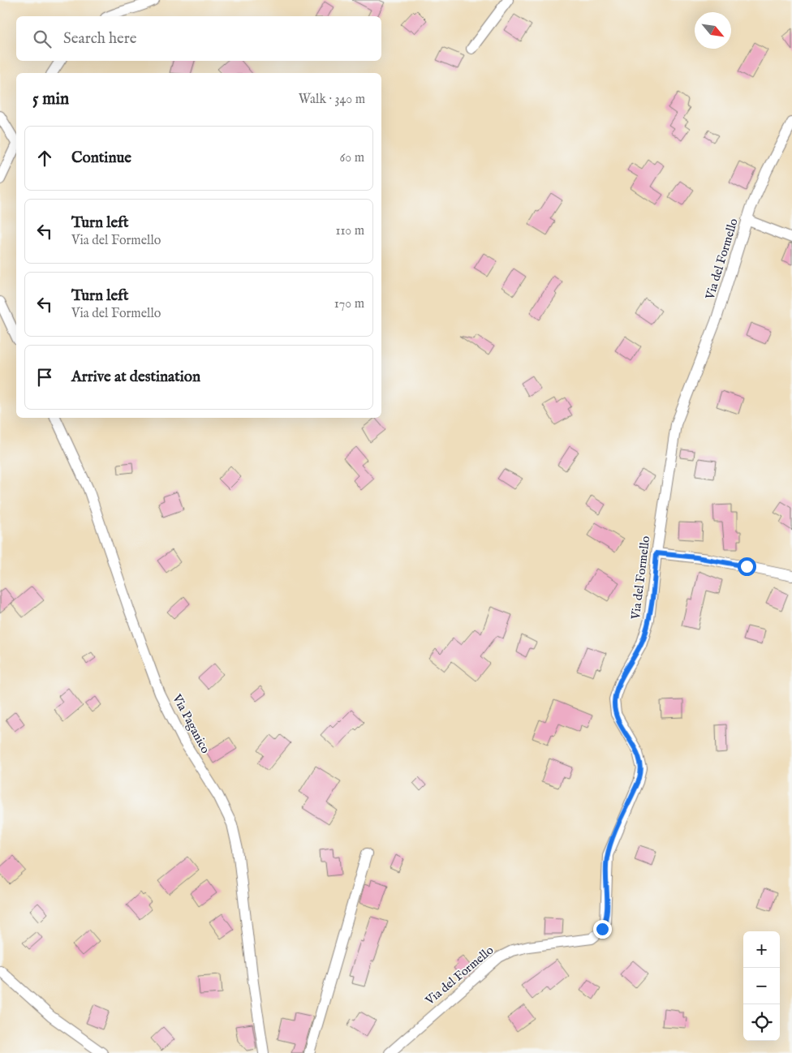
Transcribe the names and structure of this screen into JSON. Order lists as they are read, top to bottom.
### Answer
{
  "streets": {
    "street": ["Via del Formello", "Via Paganico"]
  },
  "north": "bottom right",
  "page": {
    "search": "Search here",
    "heading": ["5 min", "Walk · 340 m"],
    "list": [
      ["Continue", "60 m"],
      ["Turn left", "Via del Formello", "110 m"],
      ["Turn left", "Via del Formello", "170 m"],
      "Arrive at destination"
    ],
    "map_buttons": ["+", "−"]
  }
}
